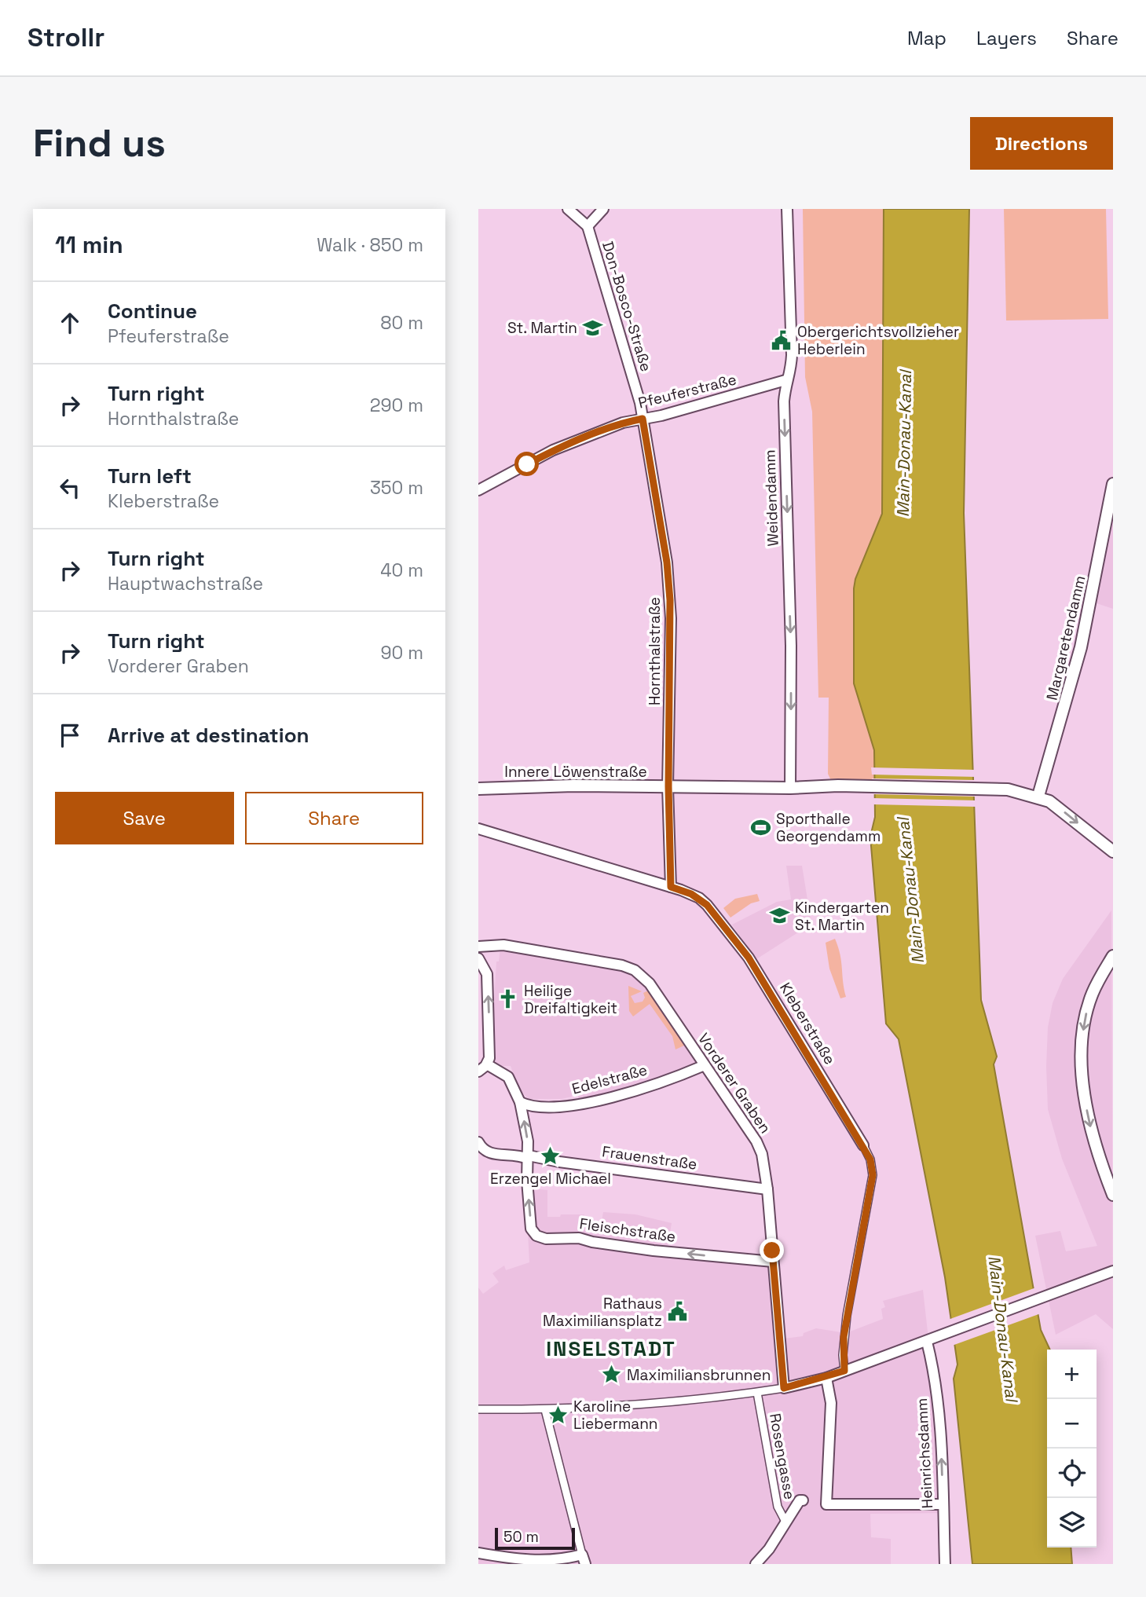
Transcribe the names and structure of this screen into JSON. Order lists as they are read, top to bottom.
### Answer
{
  "streets": {
    "street": [
      "Don-Bosco-Straße",
      "Pfeuferstraße",
      "Weidendamm",
      "Margaretendamm",
      "Hornthalstraße",
      "Innere Löwenstraße",
      "Kleberstraße",
      "Edelstraße",
      "Vorderer Graben",
      "Frauenstraße",
      "Fleischstraße",
      "Heinrichsdamm",
      "Rosengasse"
    ]
  },
  "crossings": [
    ["Don-Bosco-Straße", "Pfeuferstraße"],
    ["Don-Bosco-Straße", "Hornthalstraße"],
    ["Pfeuferstraße", "Weidendamm"],
    ["Pfeuferstraße", "Hornthalstraße"],
    ["Weidendamm", "Innere Löwenstraße"],
    ["Margaretendamm", "Innere Löwenstraße"],
    ["Hornthalstraße", "Innere Löwenstraße"],
    ["Hornthalstraße", "Kleberstraße"],
    ["Edelstraße", "Vorderer Graben"],
    ["Edelstraße", "Fleischstraße"],
    ["Vorderer Graben", "Frauenstraße"],
    ["Vorderer Graben", "Fleischstraße"],
    ["Frauenstraße", "Fleischstraße"]
  ],
  "one_way": ["Weidendamm", "Heinrichsdamm"],
  "districts": ["INSELSTADT"],
  "water": ["Main-Donau-Kanal"],
  "places": {
    "school or university": ["St. Martin", "Kindergarten St. Martin"],
    "public building": ["Obergerichtsvollzieher Heberlein", "Rathaus Maximiliansplatz"],
    "sports": ["Sporthalle Georgendamm"],
    "church": ["Heilige Dreifaltigkeit"],
    "place": ["Erzengel Michael", "Maximiliansbrunnen", "Karoline Liebermann"]
  },
  "scale_bar": "50 m",
  "page": {
    "header": "Strollr",
    "nav": ["Map", "Layers", "Share"],
    "buttons": [
      "Directions",
      ["Save", "Share"]
    ],
    "title": "Find us",
    "heading": ["11 min", "Walk · 850 m"],
    "list": [
      ["Continue", "Pfeuferstraße", "80 m"],
      ["Turn right", "Hornthalstraße", "290 m"],
      ["Turn left", "Kleberstraße", "350 m"],
      ["Turn right", "Hauptwachstraße", "40 m"],
      ["Turn right", "Vorderer Graben", "90 m"],
      "Arrive at destination"
    ],
    "map_buttons": ["+", "−"],
    "scale": "50 m"
  }
}
